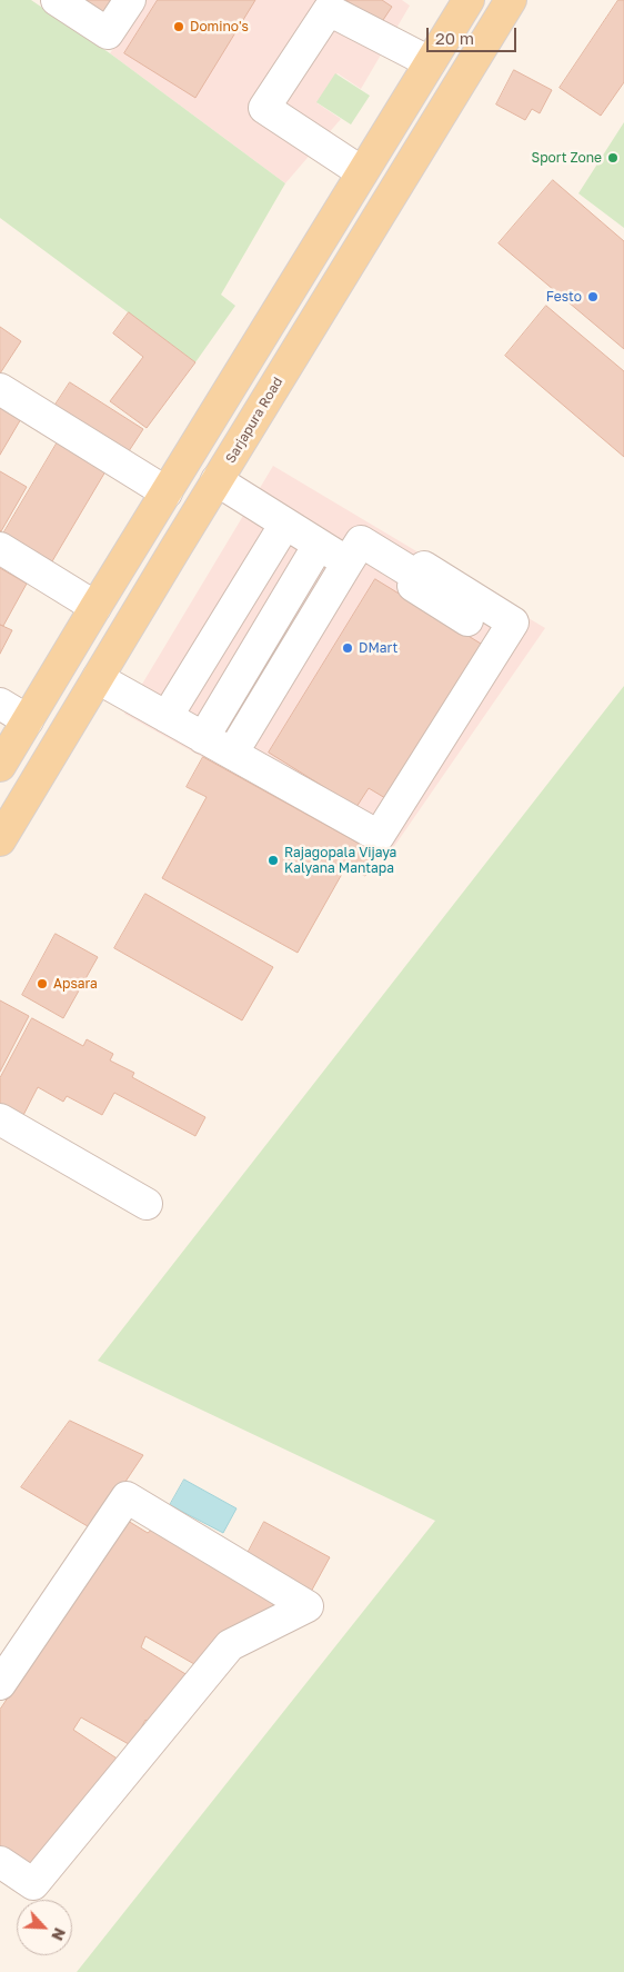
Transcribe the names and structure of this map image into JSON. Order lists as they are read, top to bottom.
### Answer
{
  "streets": {
    "main road": ["Sarjapura Road"]
  },
  "places": [
    "Domino's",
    "Sport Zone",
    "Festo",
    "DMart",
    "Rajagopala Vijaya Kalyana Mantapa",
    "Apsara"
  ],
  "scale_bar": "20 m",
  "north": "bottom right"
}
